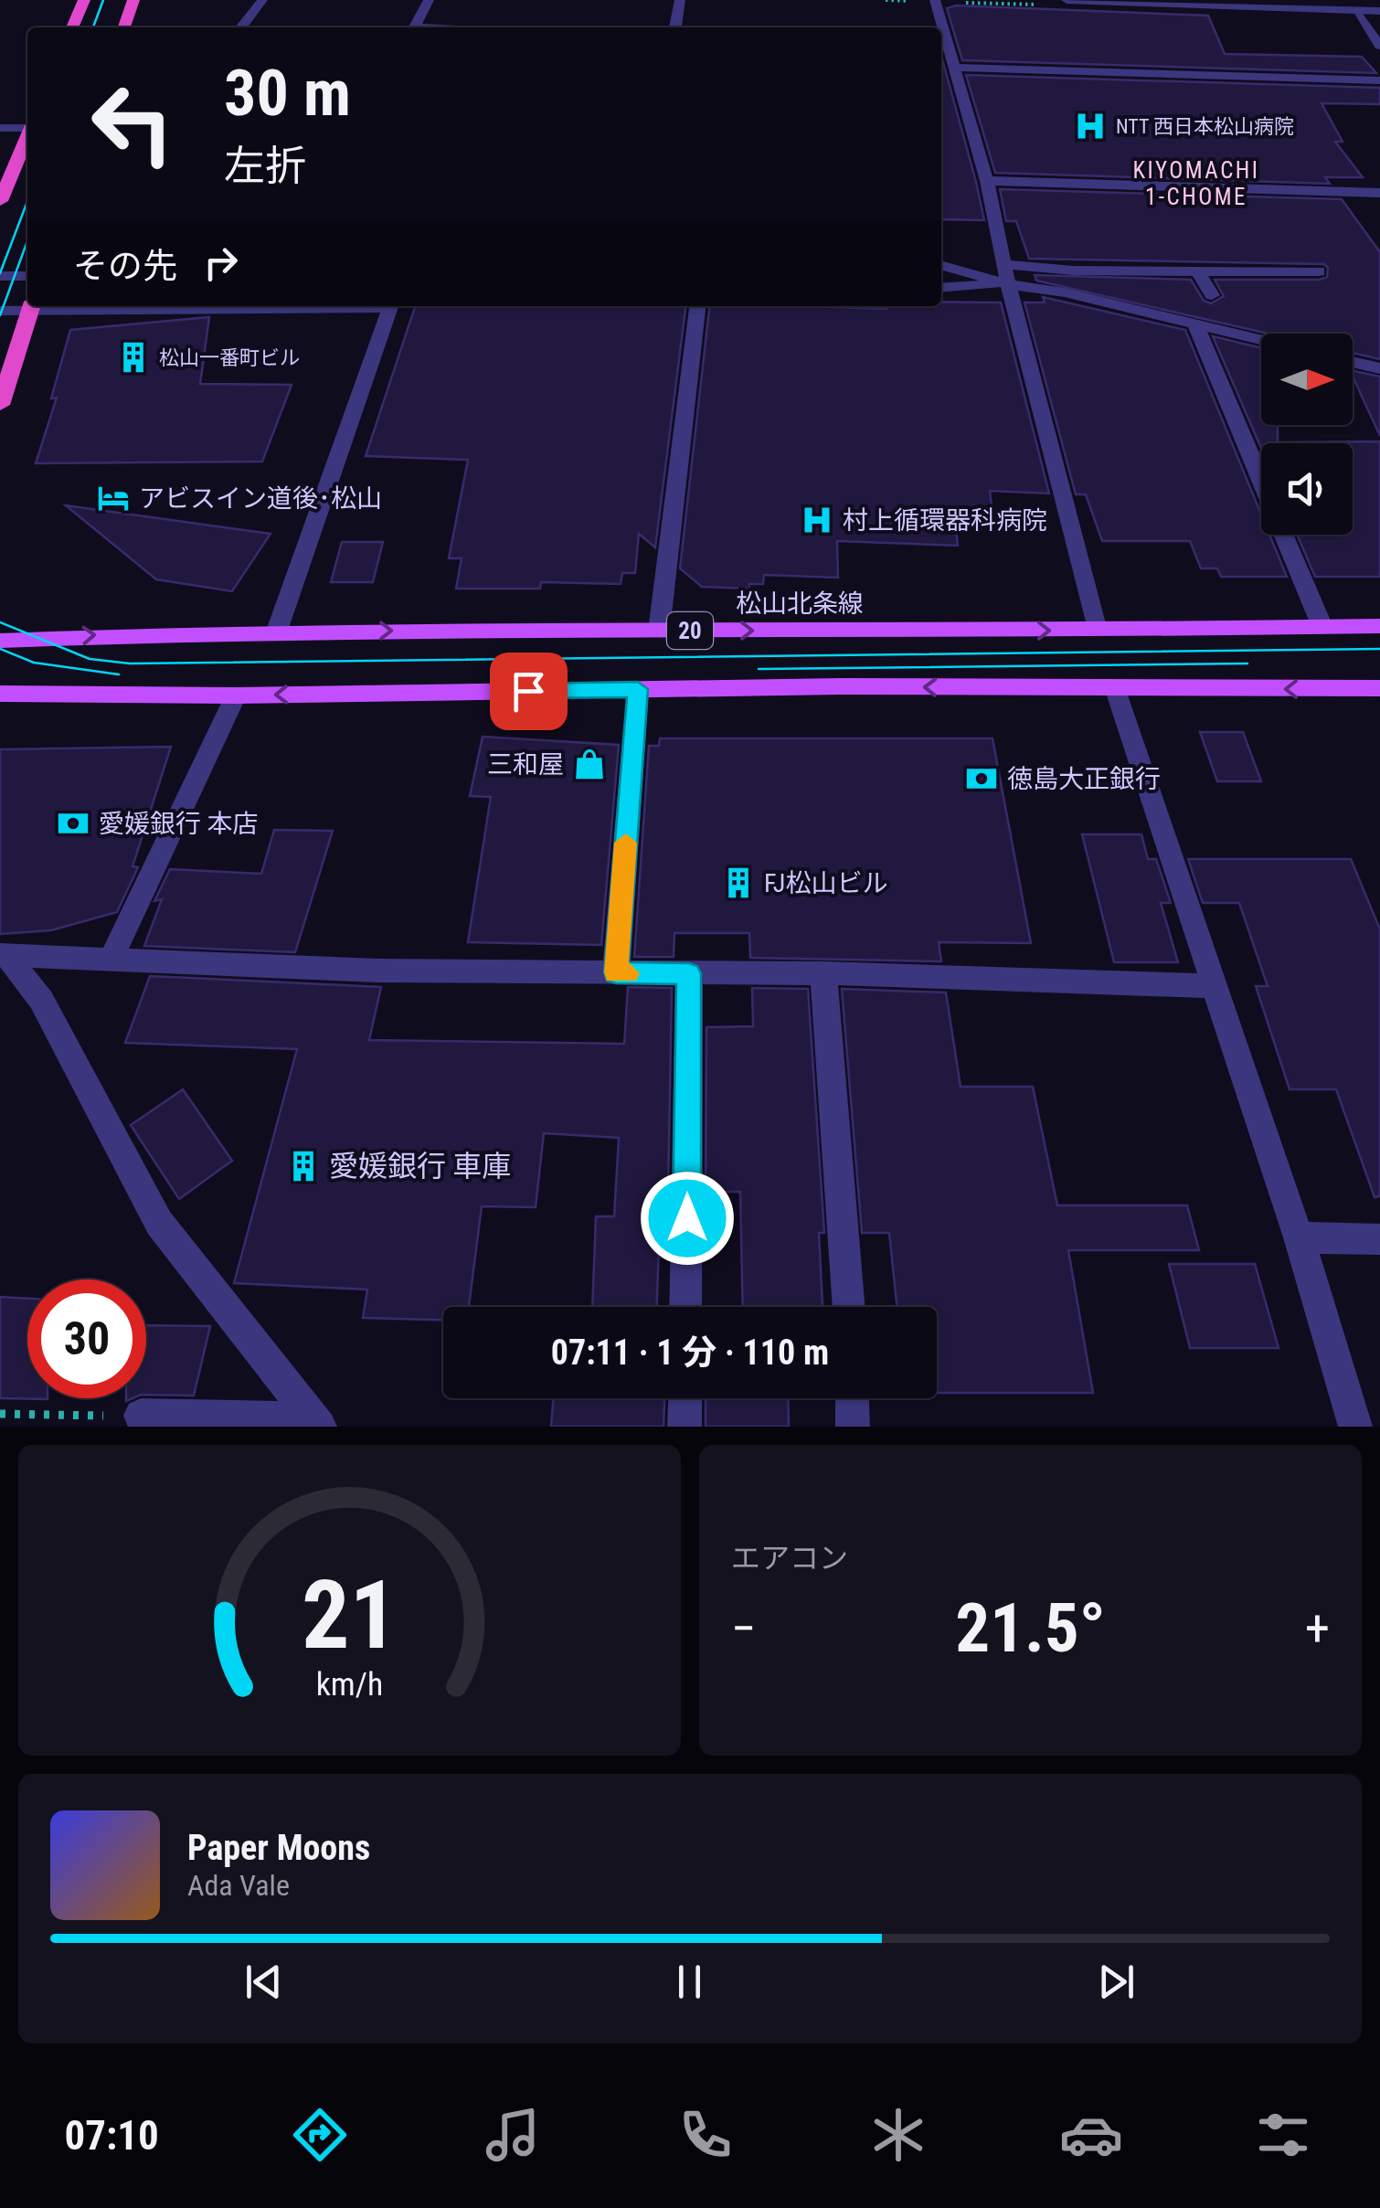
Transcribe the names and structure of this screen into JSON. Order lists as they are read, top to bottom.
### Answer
{
  "streets": {
    "main road": ["松山北条線", "20"]
  },
  "districts": ["KIYOMACHI 1-CHOME"],
  "places": {
    "hospital": ["NTT 西日本松山病院", "村上循環器科病院"],
    "building": ["松山一番町ビル", "FJ松山ビル", "愛媛銀行 車庫"],
    "hotel": ["アビスイン道後･松山"],
    "shop": ["三和屋"],
    "bank": ["徳島大正銀行", "愛媛銀行 本店"]
  },
  "north": "right",
  "page": {
    "turn": ["30 m", "左折"],
    "then": "その先",
    "limit": "30",
    "trip": "07:11 · 1 分 · 110 m",
    "tile": "エアコン",
    "heat": ["−", "21.5°", "+"],
    "song": ["Paper Moons", "Ada Vale"],
    "tabs": "07:10",
    "gauge": ["21", "km/h"]
  }
}
